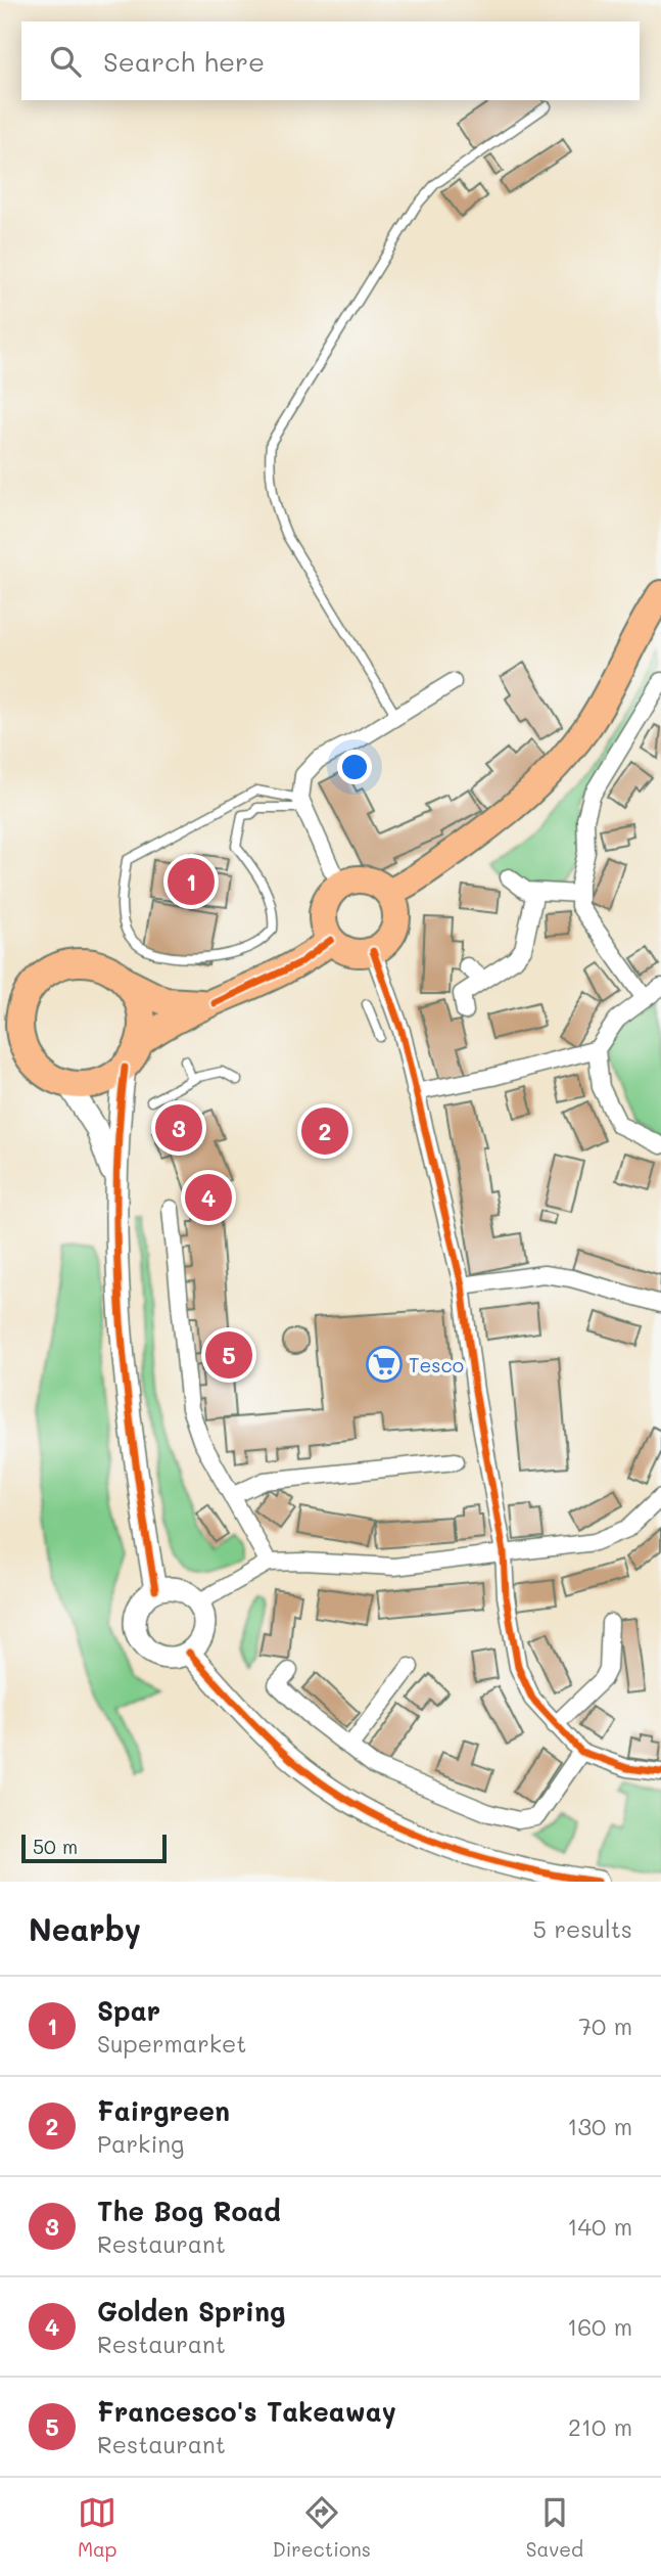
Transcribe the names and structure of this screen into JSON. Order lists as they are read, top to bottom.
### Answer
{
  "places": {
    "supermarket": ["Tesco"]
  },
  "scale_bar": "50 m",
  "page": {
    "search": "Search here",
    "pins": [
      "1",
      "3",
      "2",
      "4",
      "5"
    ],
    "scale": "50 m",
    "heading": ["Nearby", "5 results"],
    "list": [
      {
        "mark": "1",
        "name": "Spar",
        "note": "Supermarket",
        "value": "70 m"
      },
      {
        "mark": "2",
        "name": "Fairgreen",
        "note": "Parking",
        "value": "130 m"
      },
      {
        "mark": "3",
        "name": "The Bog Road",
        "note": "Restaurant",
        "value": "140 m"
      },
      {
        "mark": "4",
        "name": "Golden Spring",
        "note": "Restaurant",
        "value": "160 m"
      },
      {
        "mark": "5",
        "name": "Francesco's Takeaway",
        "note": "Restaurant",
        "value": "210 m"
      }
    ],
    "nav": ["Map", "Directions", "Saved"]
  }
}
